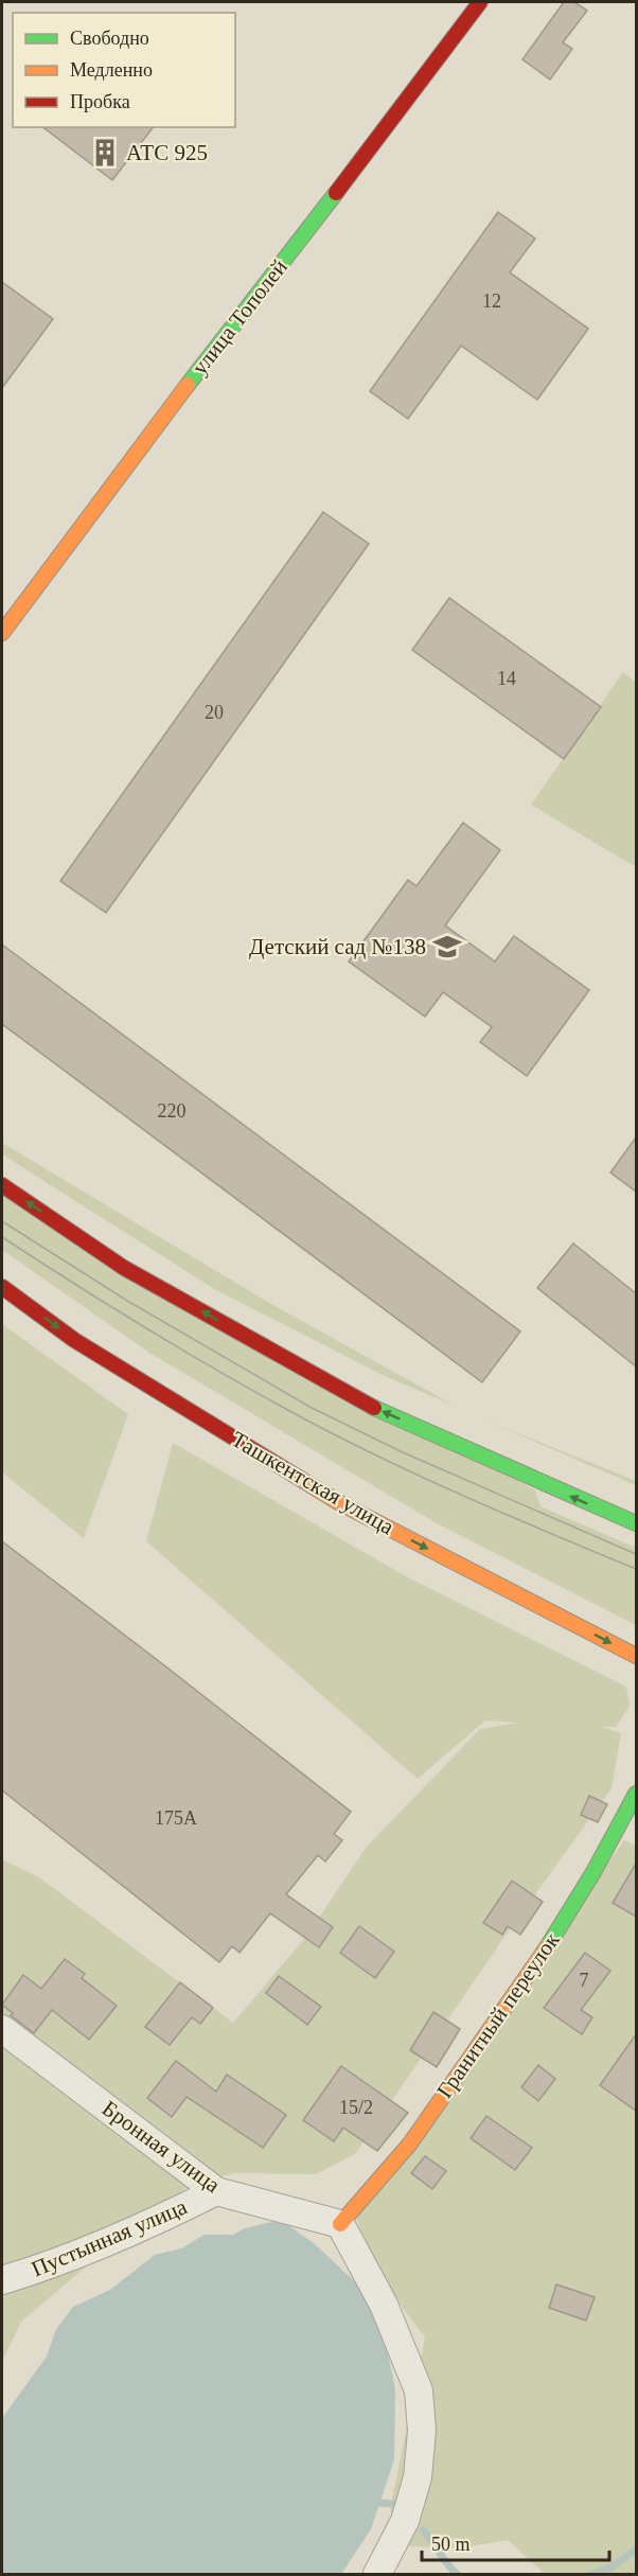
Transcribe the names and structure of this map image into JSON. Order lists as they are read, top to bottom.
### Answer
{
  "streets": {
    "main road": ["улица Тополей", "Ташкентская улица", "Гранитный переулок"],
    "street": ["Бронная улица", "Пустынная улица"]
  },
  "crossings": [
    ["Гранитный переулок", "Бронная улица"],
    ["Бронная улица", "Пустынная улица"]
  ],
  "places": {
    "building": ["АТС 925"],
    "school or university": ["Детский сад №138"]
  },
  "house_numbers": [
    "12",
    "14",
    "20",
    "220",
    "175А",
    "7",
    "15/2"
  ],
  "legend": ["Свободно", "Медленно", "Пробка"],
  "scale_bar": "50 m"
}
